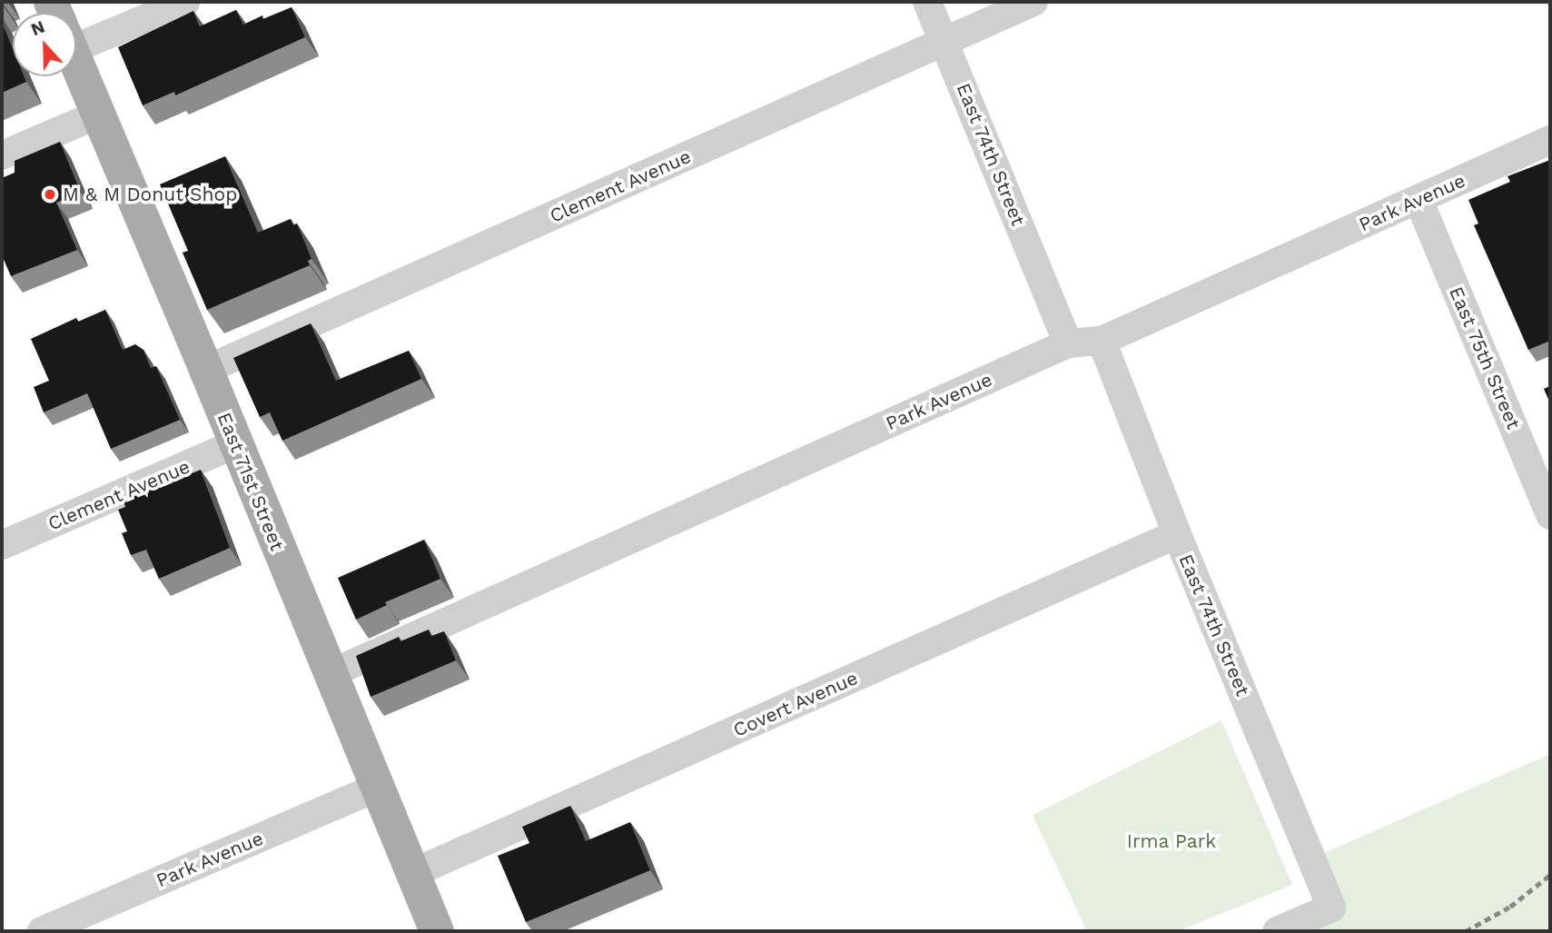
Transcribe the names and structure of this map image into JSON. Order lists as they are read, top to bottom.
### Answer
{
  "streets": {
    "main road": ["East 71st Street"],
    "street": [
      "East 74th Street",
      "Clement Avenue",
      "Park Avenue",
      "East 75th Street",
      "Covert Avenue"
    ]
  },
  "crossings": [
    ["East 74th Street", "Clement Avenue"],
    ["East 74th Street", "Park Avenue"],
    ["East 74th Street", "Covert Avenue"],
    ["Clement Avenue", "East 71st Street"],
    ["Park Avenue", "East 75th Street"],
    ["Park Avenue", "East 71st Street"],
    ["East 71st Street", "Covert Avenue"]
  ],
  "parks": ["Irma Park"],
  "places": ["M & M Donut Shop"],
  "north": "top"
}
